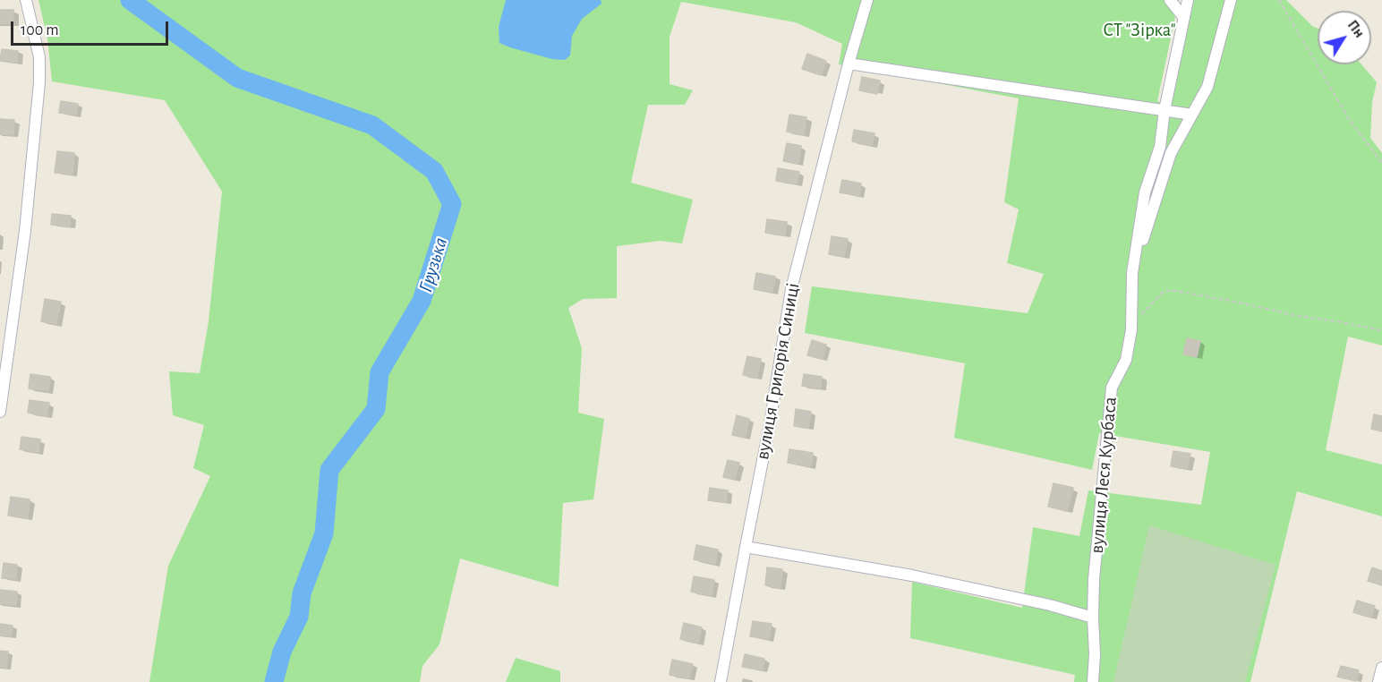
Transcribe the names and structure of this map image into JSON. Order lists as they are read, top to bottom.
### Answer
{
  "streets": {
    "street": ["вулиця Григорія Синиці", "вулиця Леся Курбаса"]
  },
  "water": ["Грузька"],
  "parks": ["СТ \"Зірка\""],
  "scale_bar": "100 m",
  "north": "top right"
}
